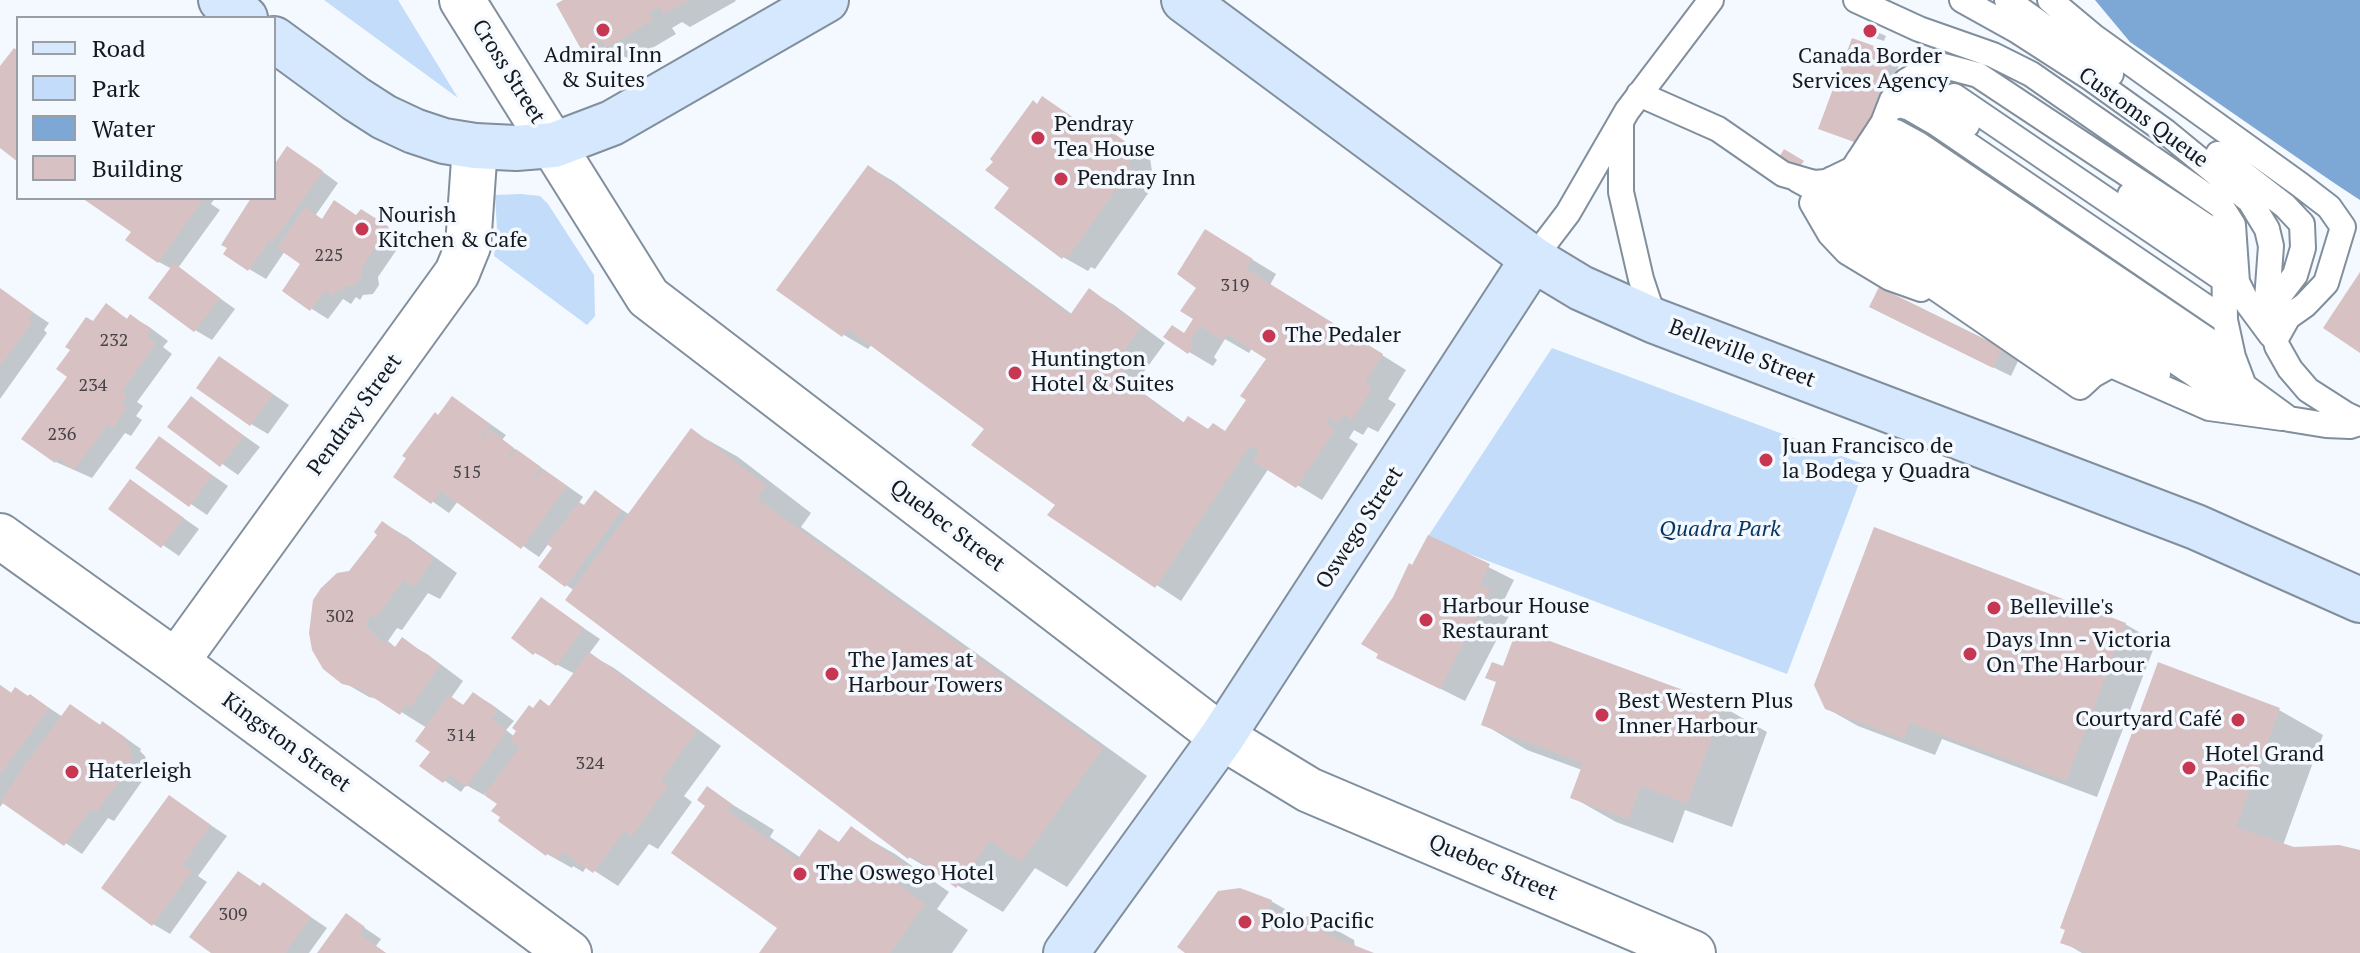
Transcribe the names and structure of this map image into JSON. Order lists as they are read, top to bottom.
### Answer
{
  "streets": {
    "street": [
      "Cross Street",
      "Belleville Street",
      "Pendray Street",
      "Quebec Street",
      "Oswego Street",
      "Kingston Street"
    ],
    "lane": ["Customs Queue"]
  },
  "crossings": [
    ["Cross Street", "Quebec Street"],
    ["Belleville Street", "Oswego Street"],
    ["Pendray Street", "Kingston Street"],
    ["Quebec Street", "Oswego Street"]
  ],
  "parks": ["Quadra Park"],
  "places": [
    "Admiral Inn & Suites",
    "Canada Border Services Agency",
    "Pendray Tea House",
    "Pendray Inn",
    "Nourish Kitchen & Cafe",
    "The Pedaler",
    "Huntington Hotel & Suites",
    "Juan Francisco de la Bodega y Quadra",
    "Belleville's",
    "Harbour House Restaurant",
    "Days Inn - Victoria On The Harbour",
    "The James at Harbour Towers",
    "Best Western Plus Inner Harbour",
    "Courtyard Café",
    "Hotel Grand Pacific",
    "Haterleigh",
    "The Oswego Hotel",
    "Polo Pacific"
  ],
  "house_numbers": [
    "225",
    "319",
    "232",
    "234",
    "236",
    "515",
    "302",
    "314",
    "324",
    "309"
  ],
  "legend": [
    "Road",
    "Park",
    "Water",
    "Building"
  ]
}
